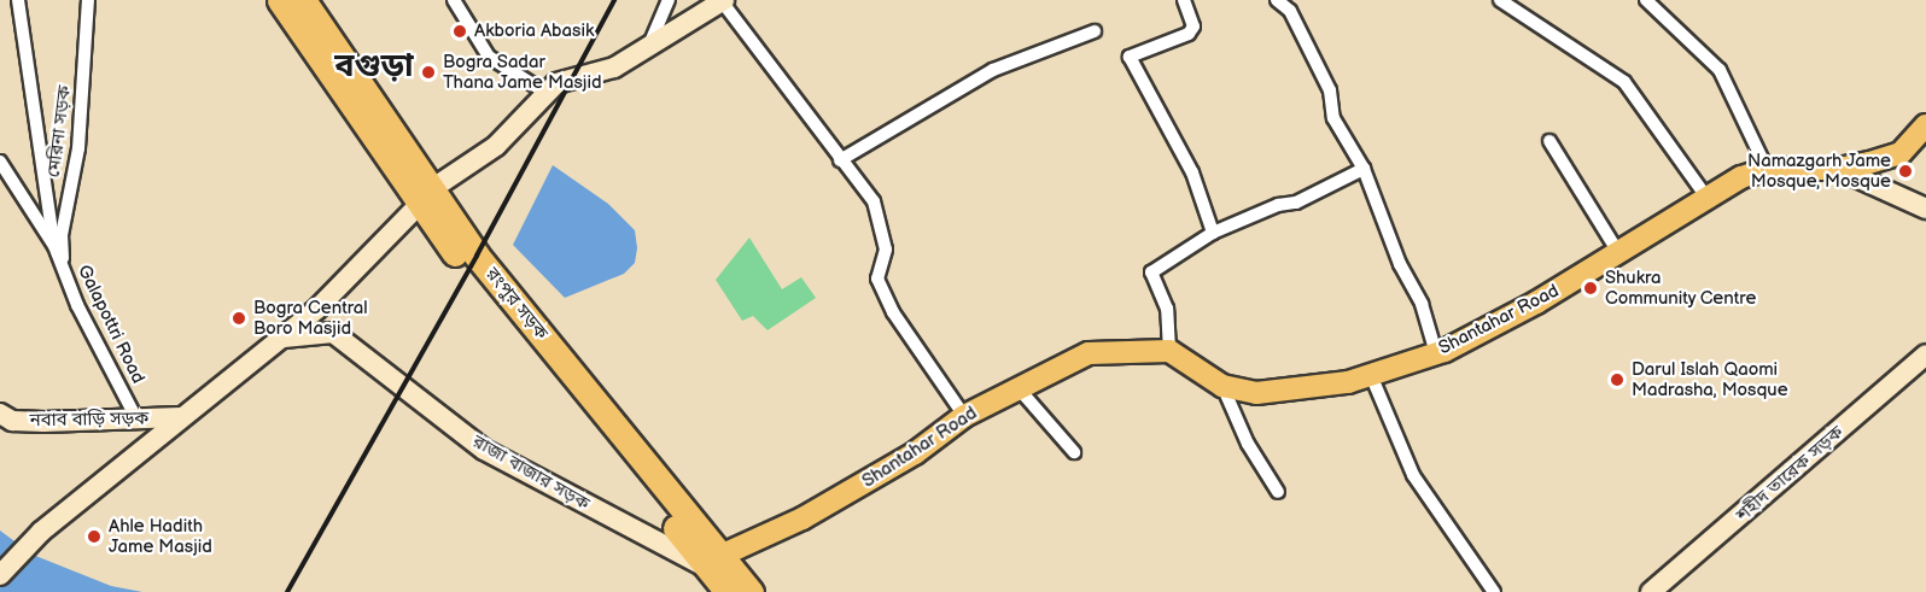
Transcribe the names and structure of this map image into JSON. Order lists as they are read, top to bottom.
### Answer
{
  "streets": {
    "highway": ["রংপুর সড়ক"],
    "main road": ["Shantahar Road"],
    "street": [
      "মেরিনা সড়ক",
      "Galapottri Road",
      "নবাব বাড়ি সড়ক",
      "রাজা বাজার সড়ক",
      "শহীদ তারেক সড়ক"
    ]
  },
  "crossings": [
    ["মেরিনা সড়ক", "Galapottri Road"],
    ["রংপুর সড়ক", "Shantahar Road"],
    ["রংপুর সড়ক", "রাজা বাজার সড়ক"],
    ["Shantahar Road", "রাজা বাজার সড়ক"],
    ["Galapottri Road", "নবাব বাড়ি সড়ক"]
  ],
  "districts": ["বগুড়া"],
  "places": [
    "Akboria Abasik",
    "Bogra Sadar Thana Jame Masjid",
    "Namazgarh Jame Mosque, Mosque",
    "Shukra Community Centre",
    "Bogra Central Boro Masjid",
    "Darul Islah Qaomi Madrasha, Mosque",
    "Ahle Hadith Jame Masjid"
  ]
}
